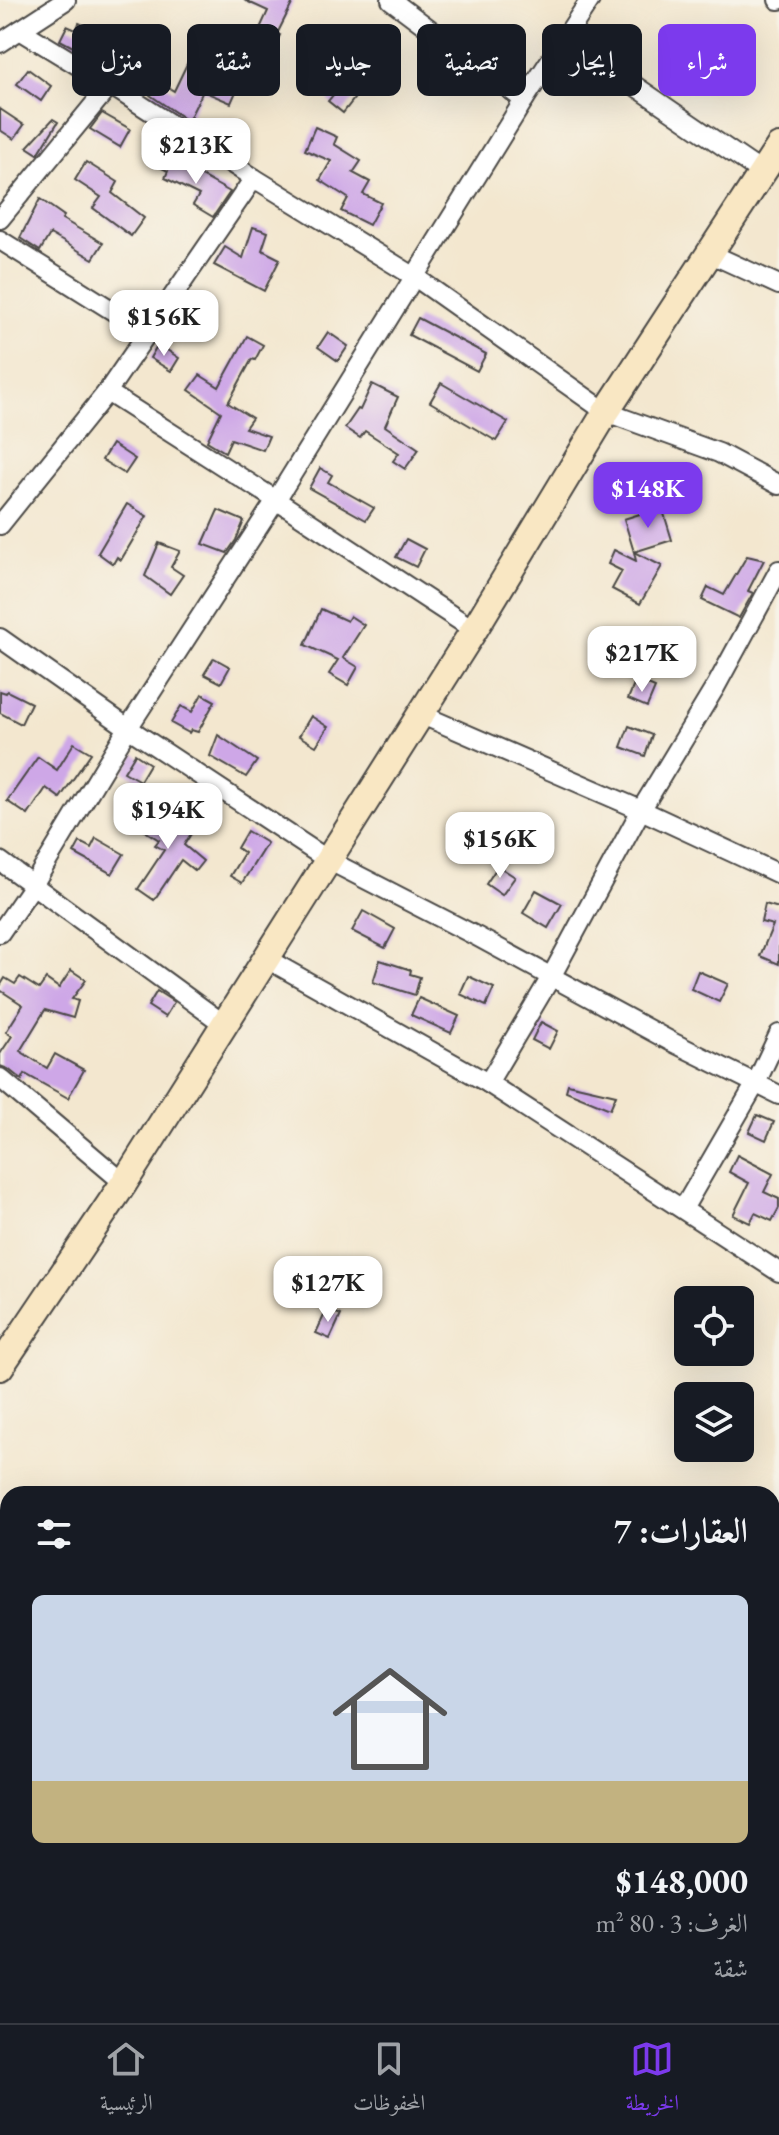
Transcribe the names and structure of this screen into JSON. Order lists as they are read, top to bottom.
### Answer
{
  "page": {
    "chip": [
      "شراء",
      "إيجار",
      "تصفية",
      "جديد",
      "شقة",
      "منزل"
    ],
    "price": [
      "$213K",
      "$156K",
      "$148K",
      "$217K",
      "$194K",
      "$156K",
      "$127K"
    ],
    "heading": "العقارات: 7",
    "list": [
      {
        "name": "$148,000",
        "note": "الغرف: 3 · 80 m² · شقة"
      }
    ],
    "tabs": ["الخريطة", "المحفوظات", "الرئيسية"]
  }
}
